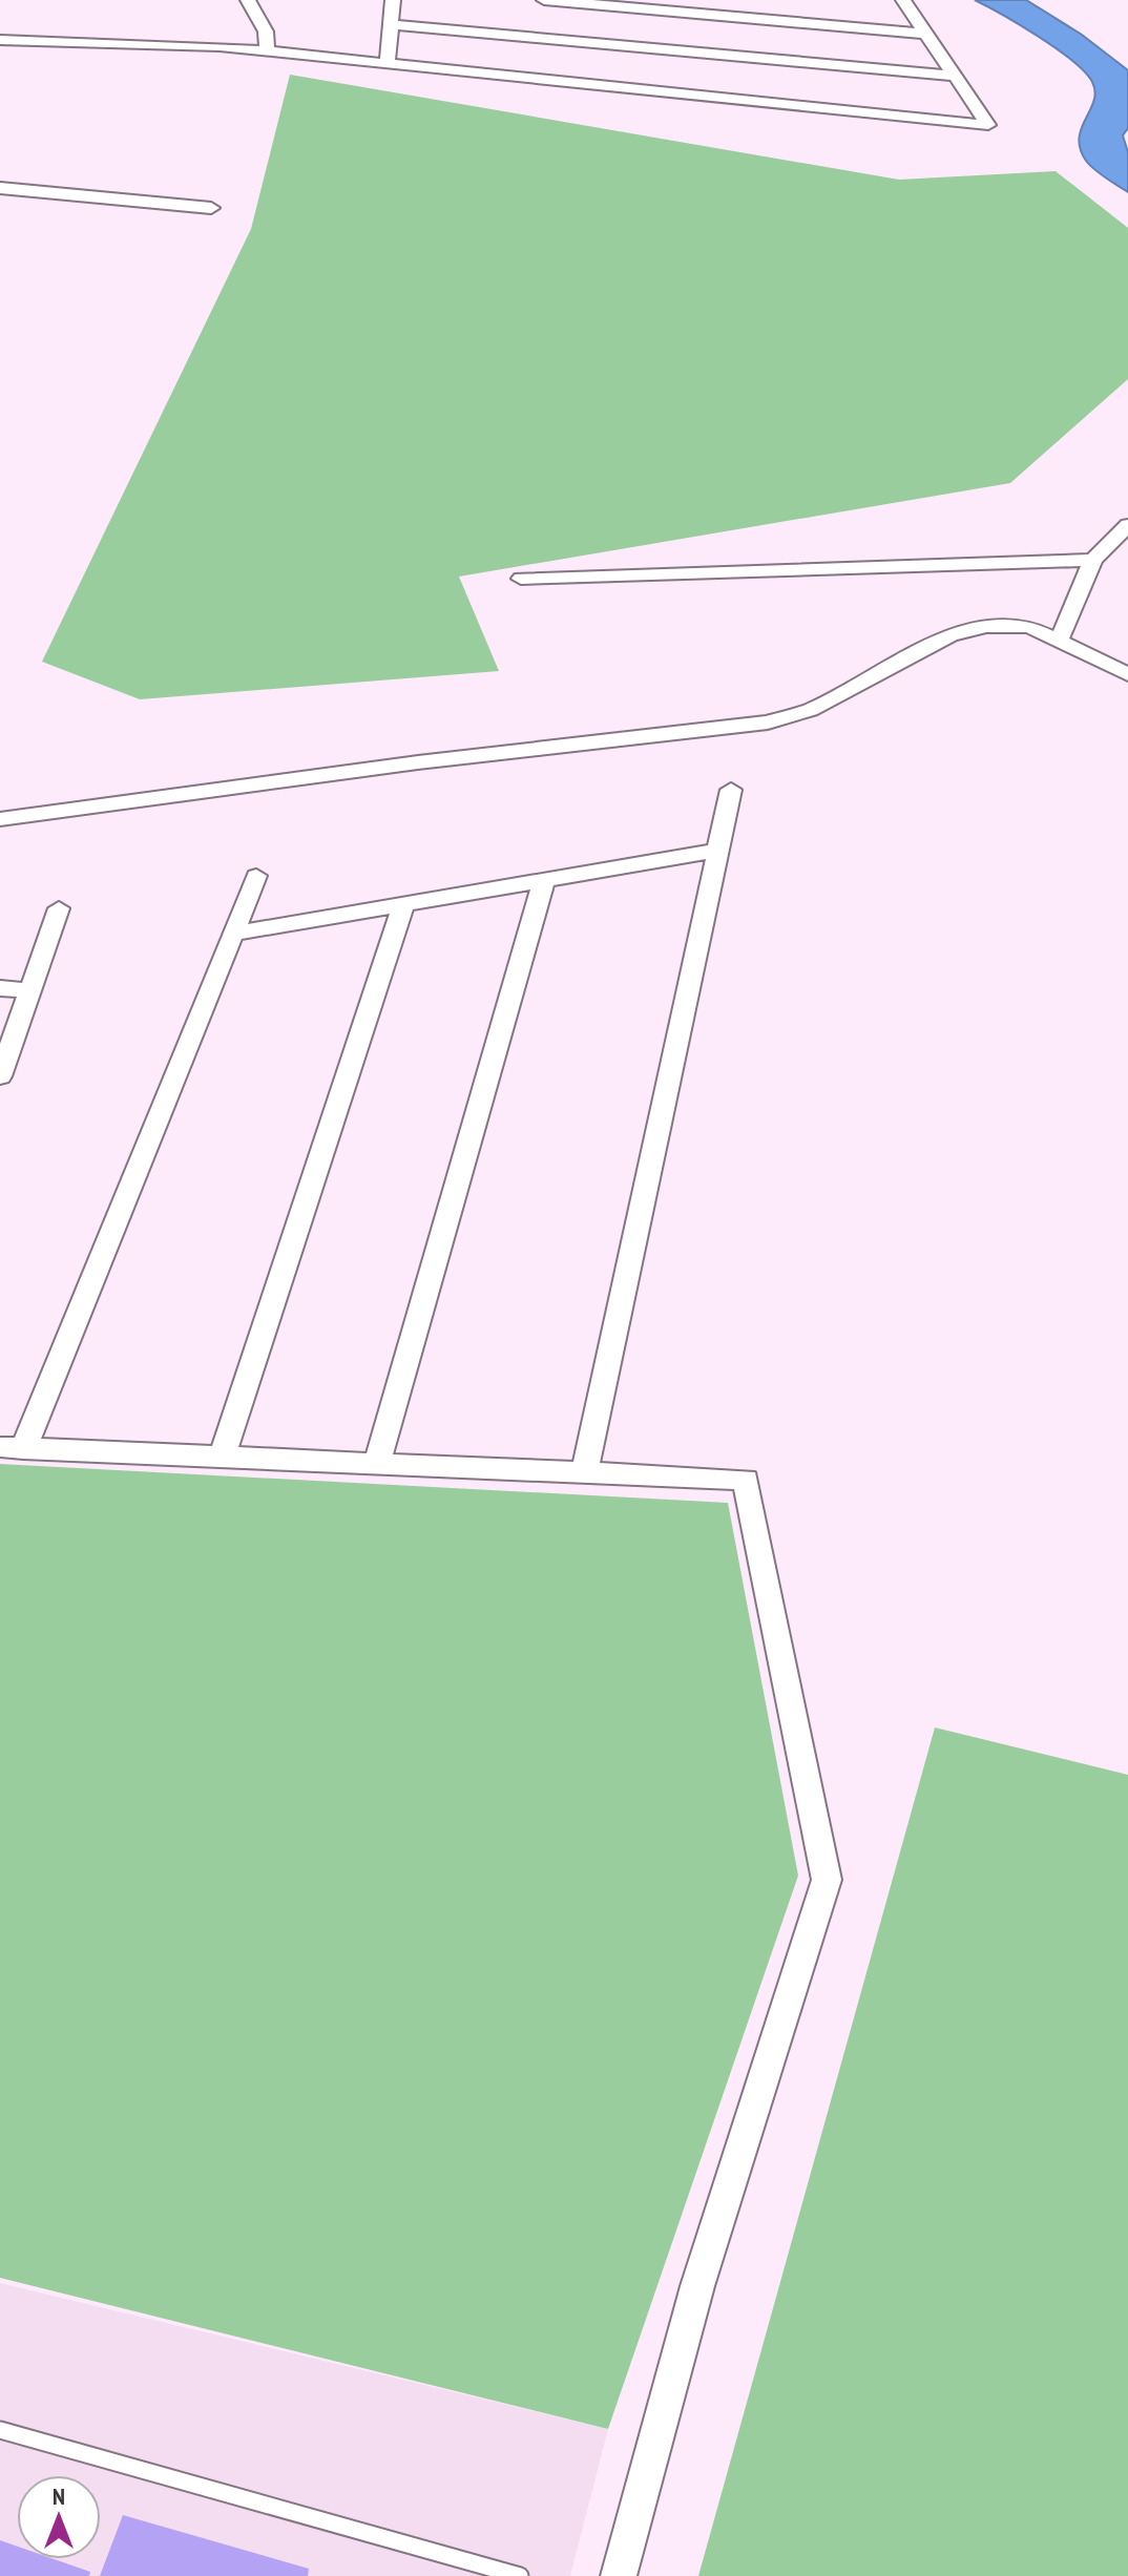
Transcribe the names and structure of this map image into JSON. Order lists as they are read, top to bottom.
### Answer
{
  "north": "top"
}
